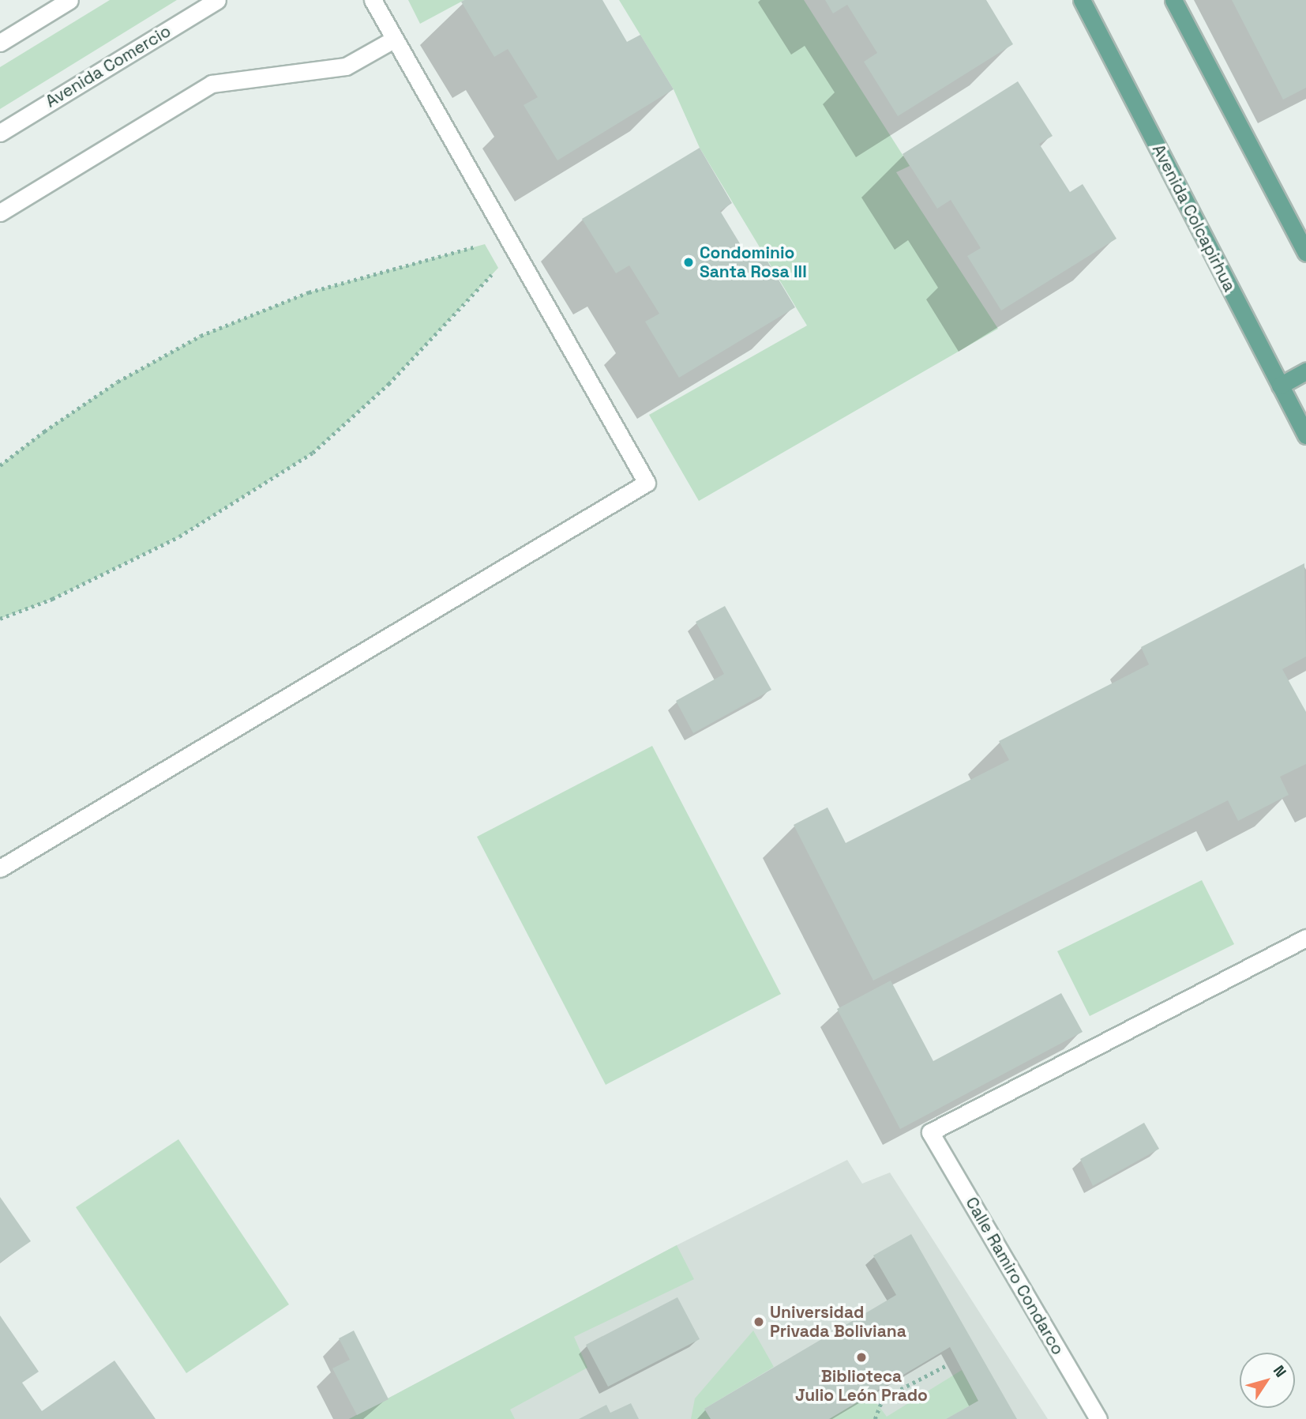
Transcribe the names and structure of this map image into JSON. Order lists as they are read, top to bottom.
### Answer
{
  "streets": {
    "main road": ["Avenida Colcapirhua"],
    "street": ["Avenida Comercio", "Calle Ramiro Condarco"]
  },
  "places": ["Condominio Santa Rosa III", "Universidad Privada Boliviana", "Biblioteca Julio León Prado"],
  "north": "top right"
}
